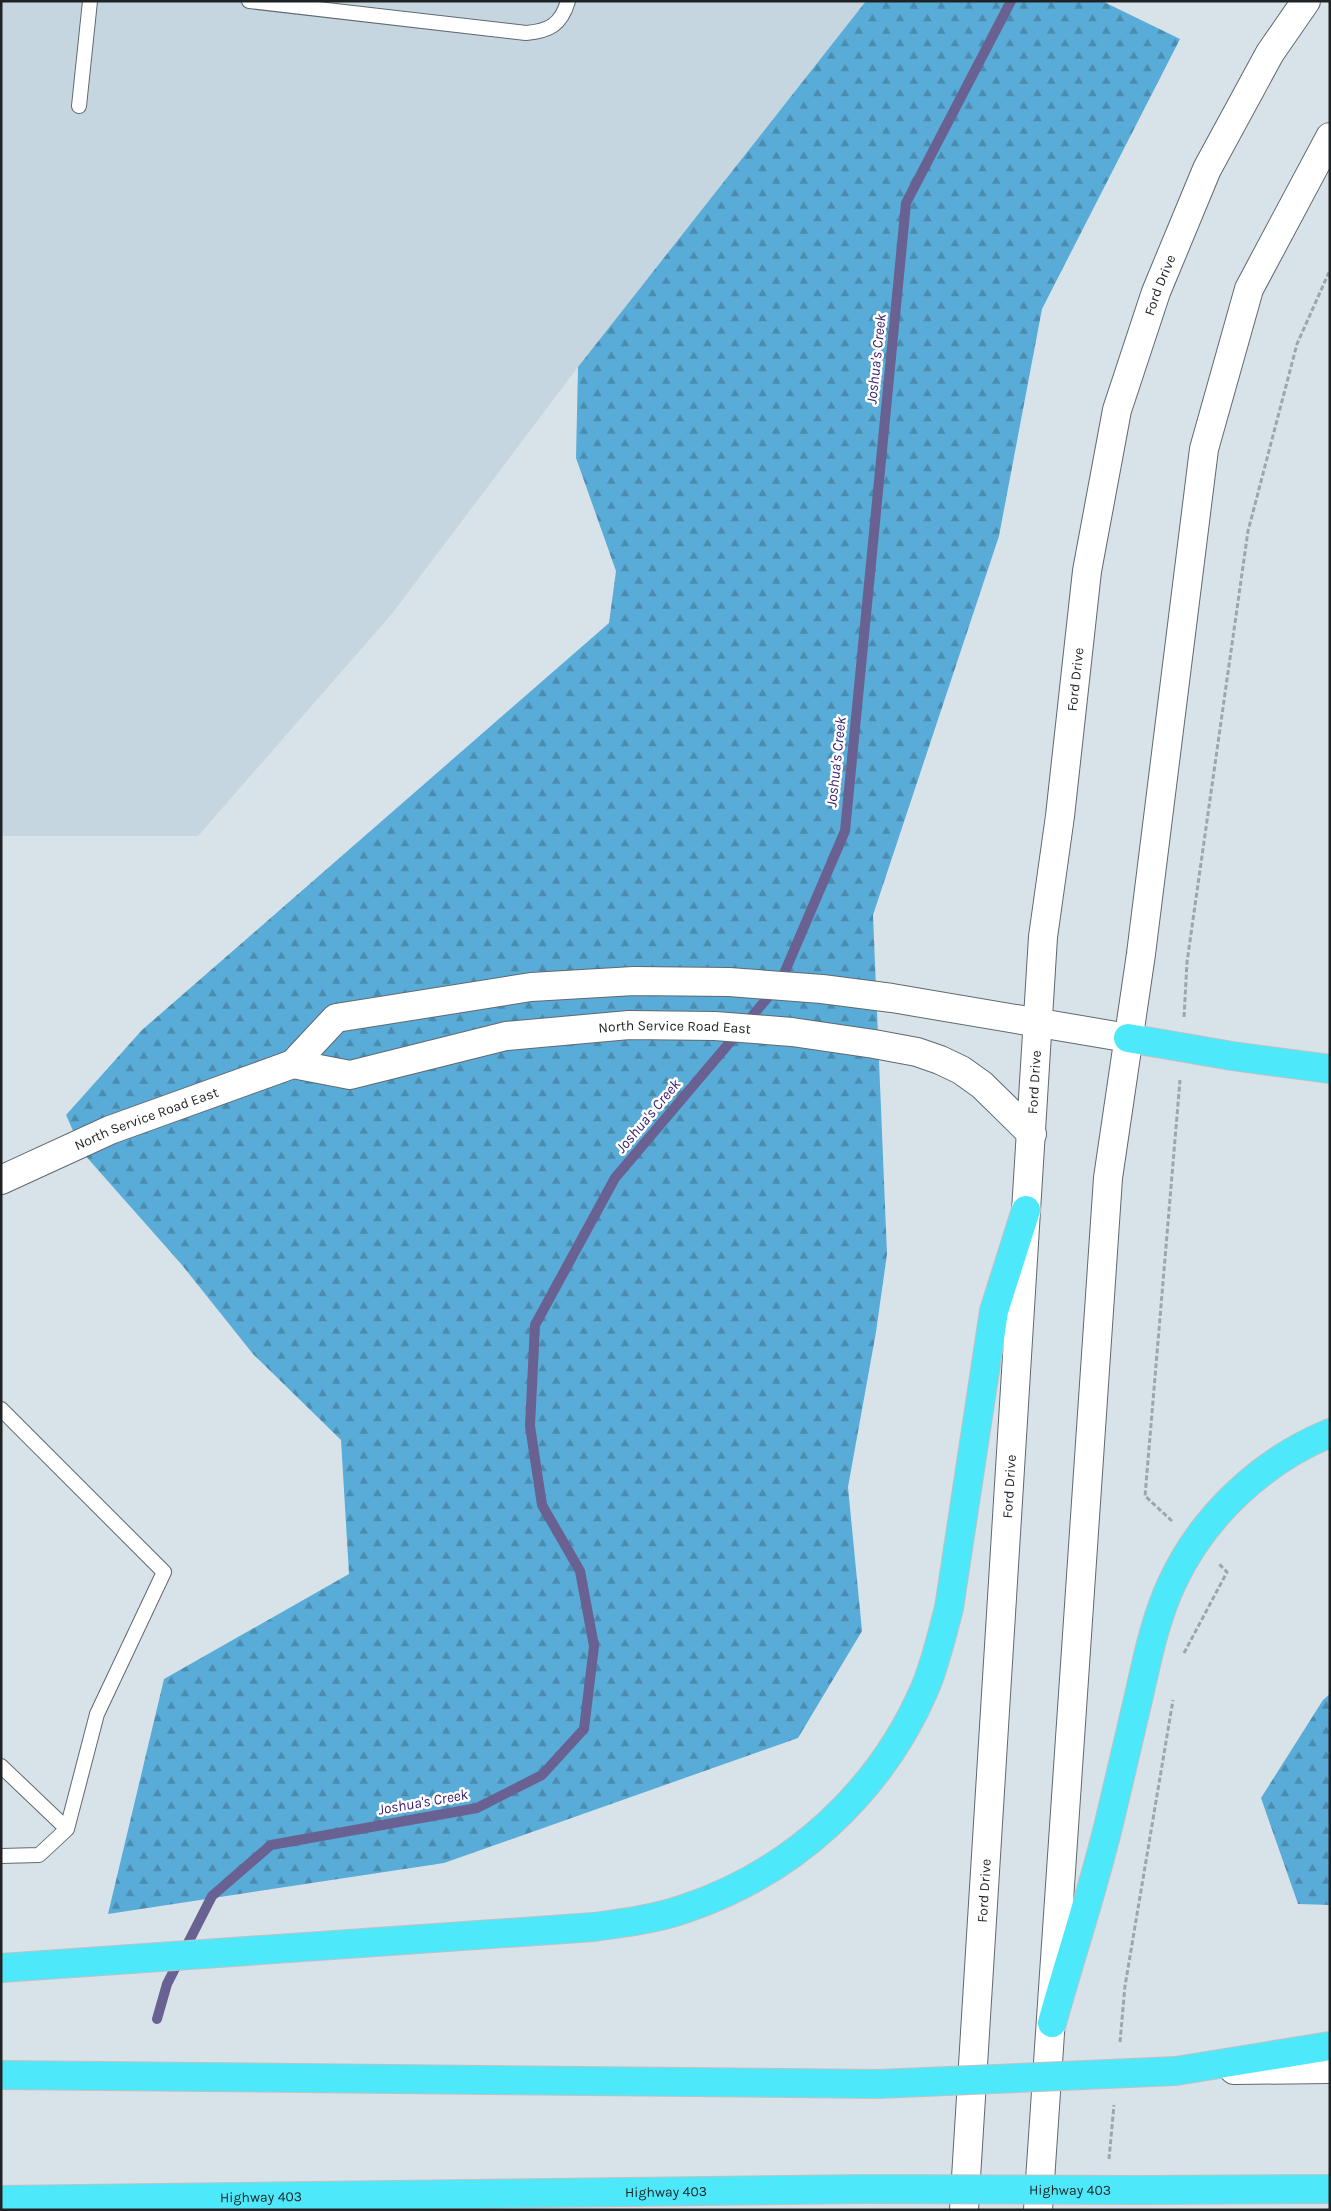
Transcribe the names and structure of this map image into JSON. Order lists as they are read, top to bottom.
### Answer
{
  "streets": {
    "highway": ["Highway 403"],
    "main road": ["Ford Drive", "North Service Road East"]
  },
  "crossings": [
    ["Ford Drive", "North Service Road East"]
  ],
  "water": ["Joshua's Creek"]
}
